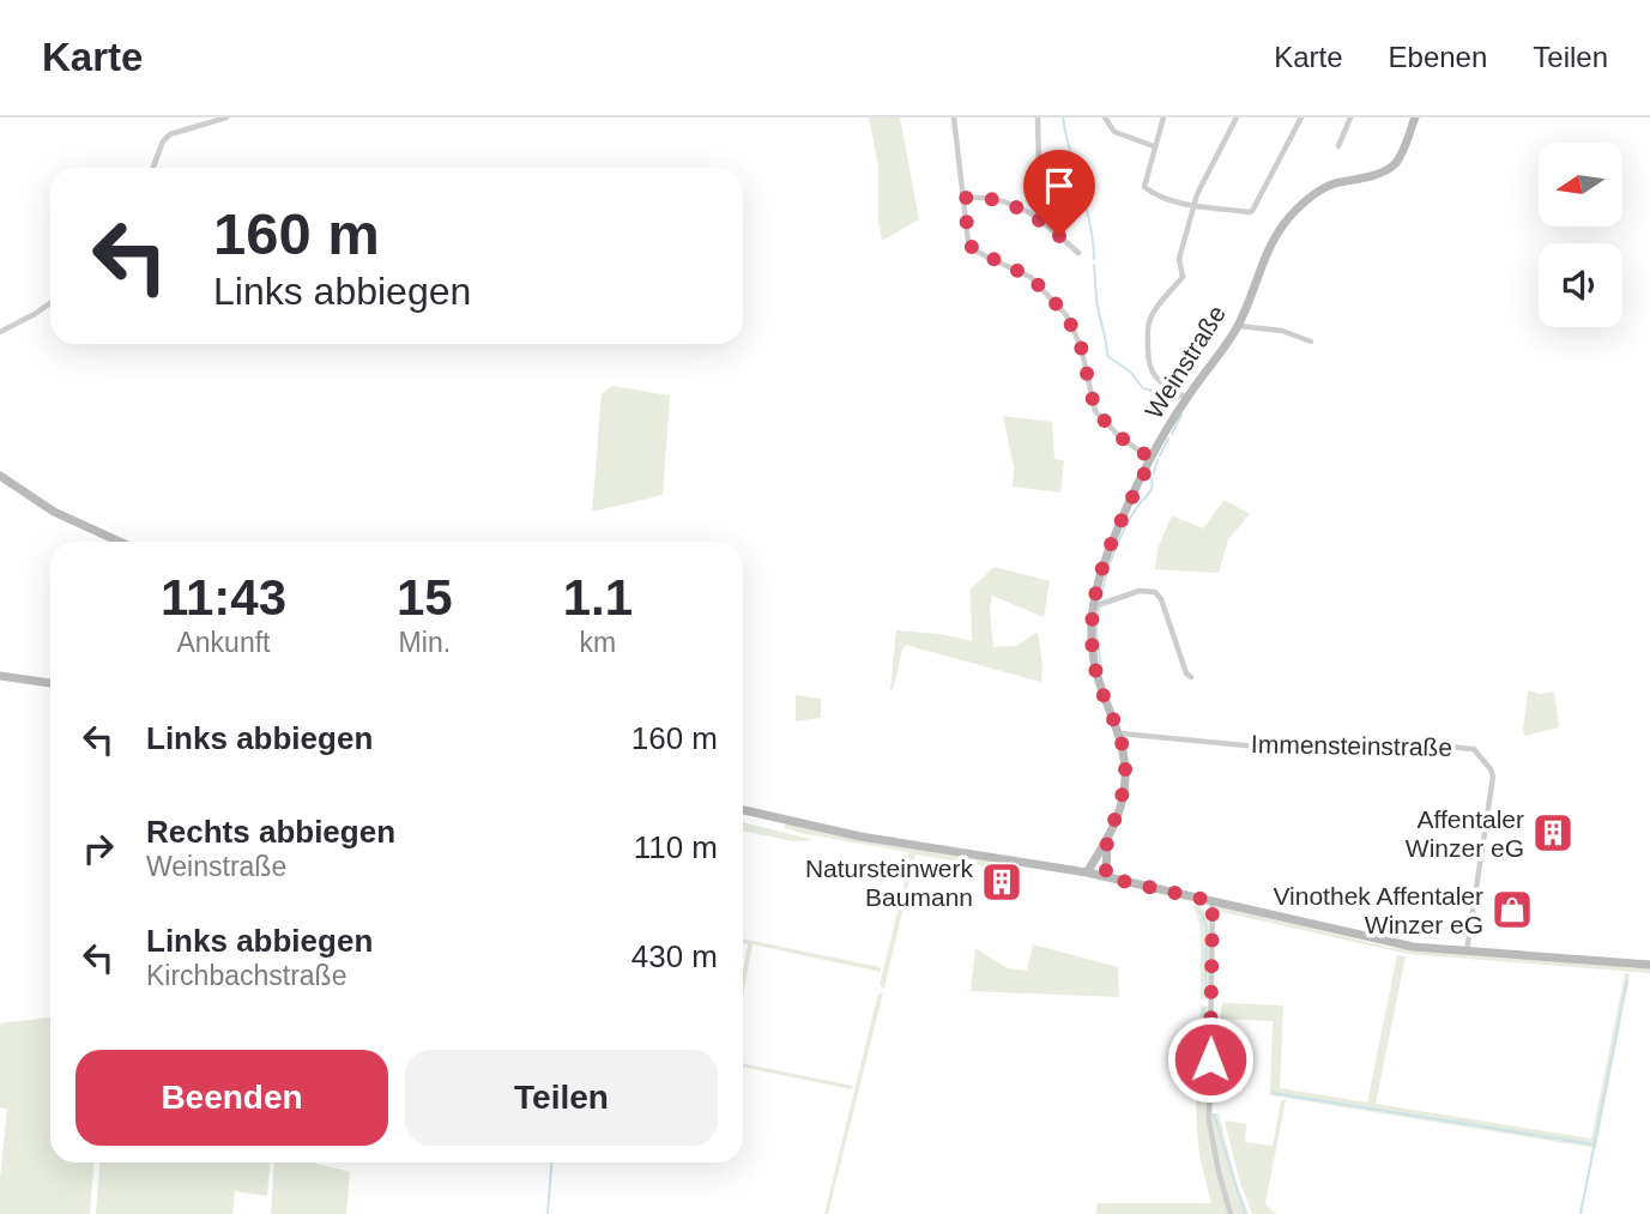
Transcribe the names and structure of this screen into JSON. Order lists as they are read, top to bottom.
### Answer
{
  "streets": {
    "main road": ["Weinstraße"],
    "street": ["Immensteinstraße"]
  },
  "crossings": [
    ["Weinstraße", "Immensteinstraße"]
  ],
  "places": {
    "building": ["Affentaler Winzer eG", "Natursteinwerk Baumann"],
    "shop": ["Vinothek Affentaler Winzer eG"]
  },
  "north": "left",
  "page": {
    "header": "Karte",
    "nav": ["Karte", "Ebenen", "Teilen"],
    "turn": ["160 m", "Links abbiegen"],
    "eta": [
      "11:43",
      "Ankunft",
      "15",
      "Min.",
      "1.1",
      "km"
    ],
    "list": [
      {
        "name": "Links abbiegen",
        "value": "160 m"
      },
      {
        "name": "Rechts abbiegen",
        "note": "Weinstraße",
        "value": "110 m"
      },
      {
        "name": "Links abbiegen",
        "note": "Kirchbachstraße",
        "value": "430 m"
      }
    ],
    "buttons": ["Beenden", "Teilen"]
  }
}
